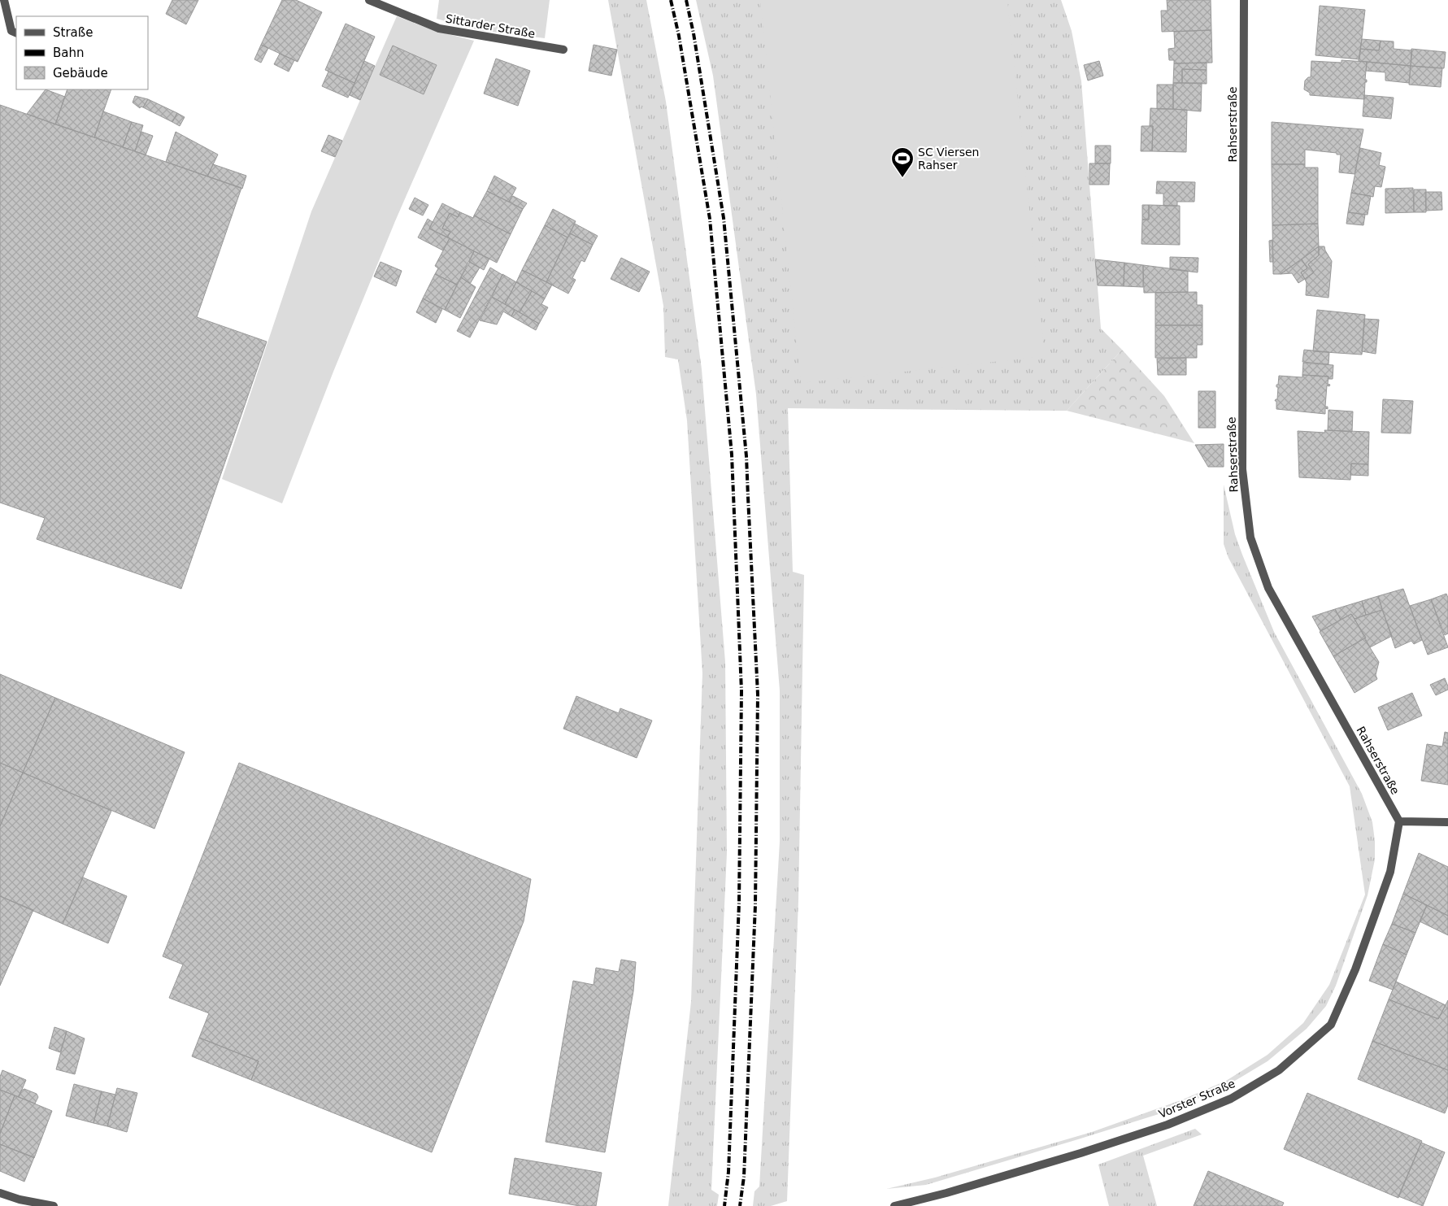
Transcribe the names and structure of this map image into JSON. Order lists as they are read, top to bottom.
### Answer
{
  "streets": {
    "street": ["Sittarder Straße", "Rahserstraße", "Vorster Straße"]
  },
  "crossings": [
    ["Rahserstraße", "Vorster Straße"]
  ],
  "places": {
    "sports": ["SC Viersen Rahser"]
  },
  "legend": ["Straße", "Bahn", "Gebäude"]
}
